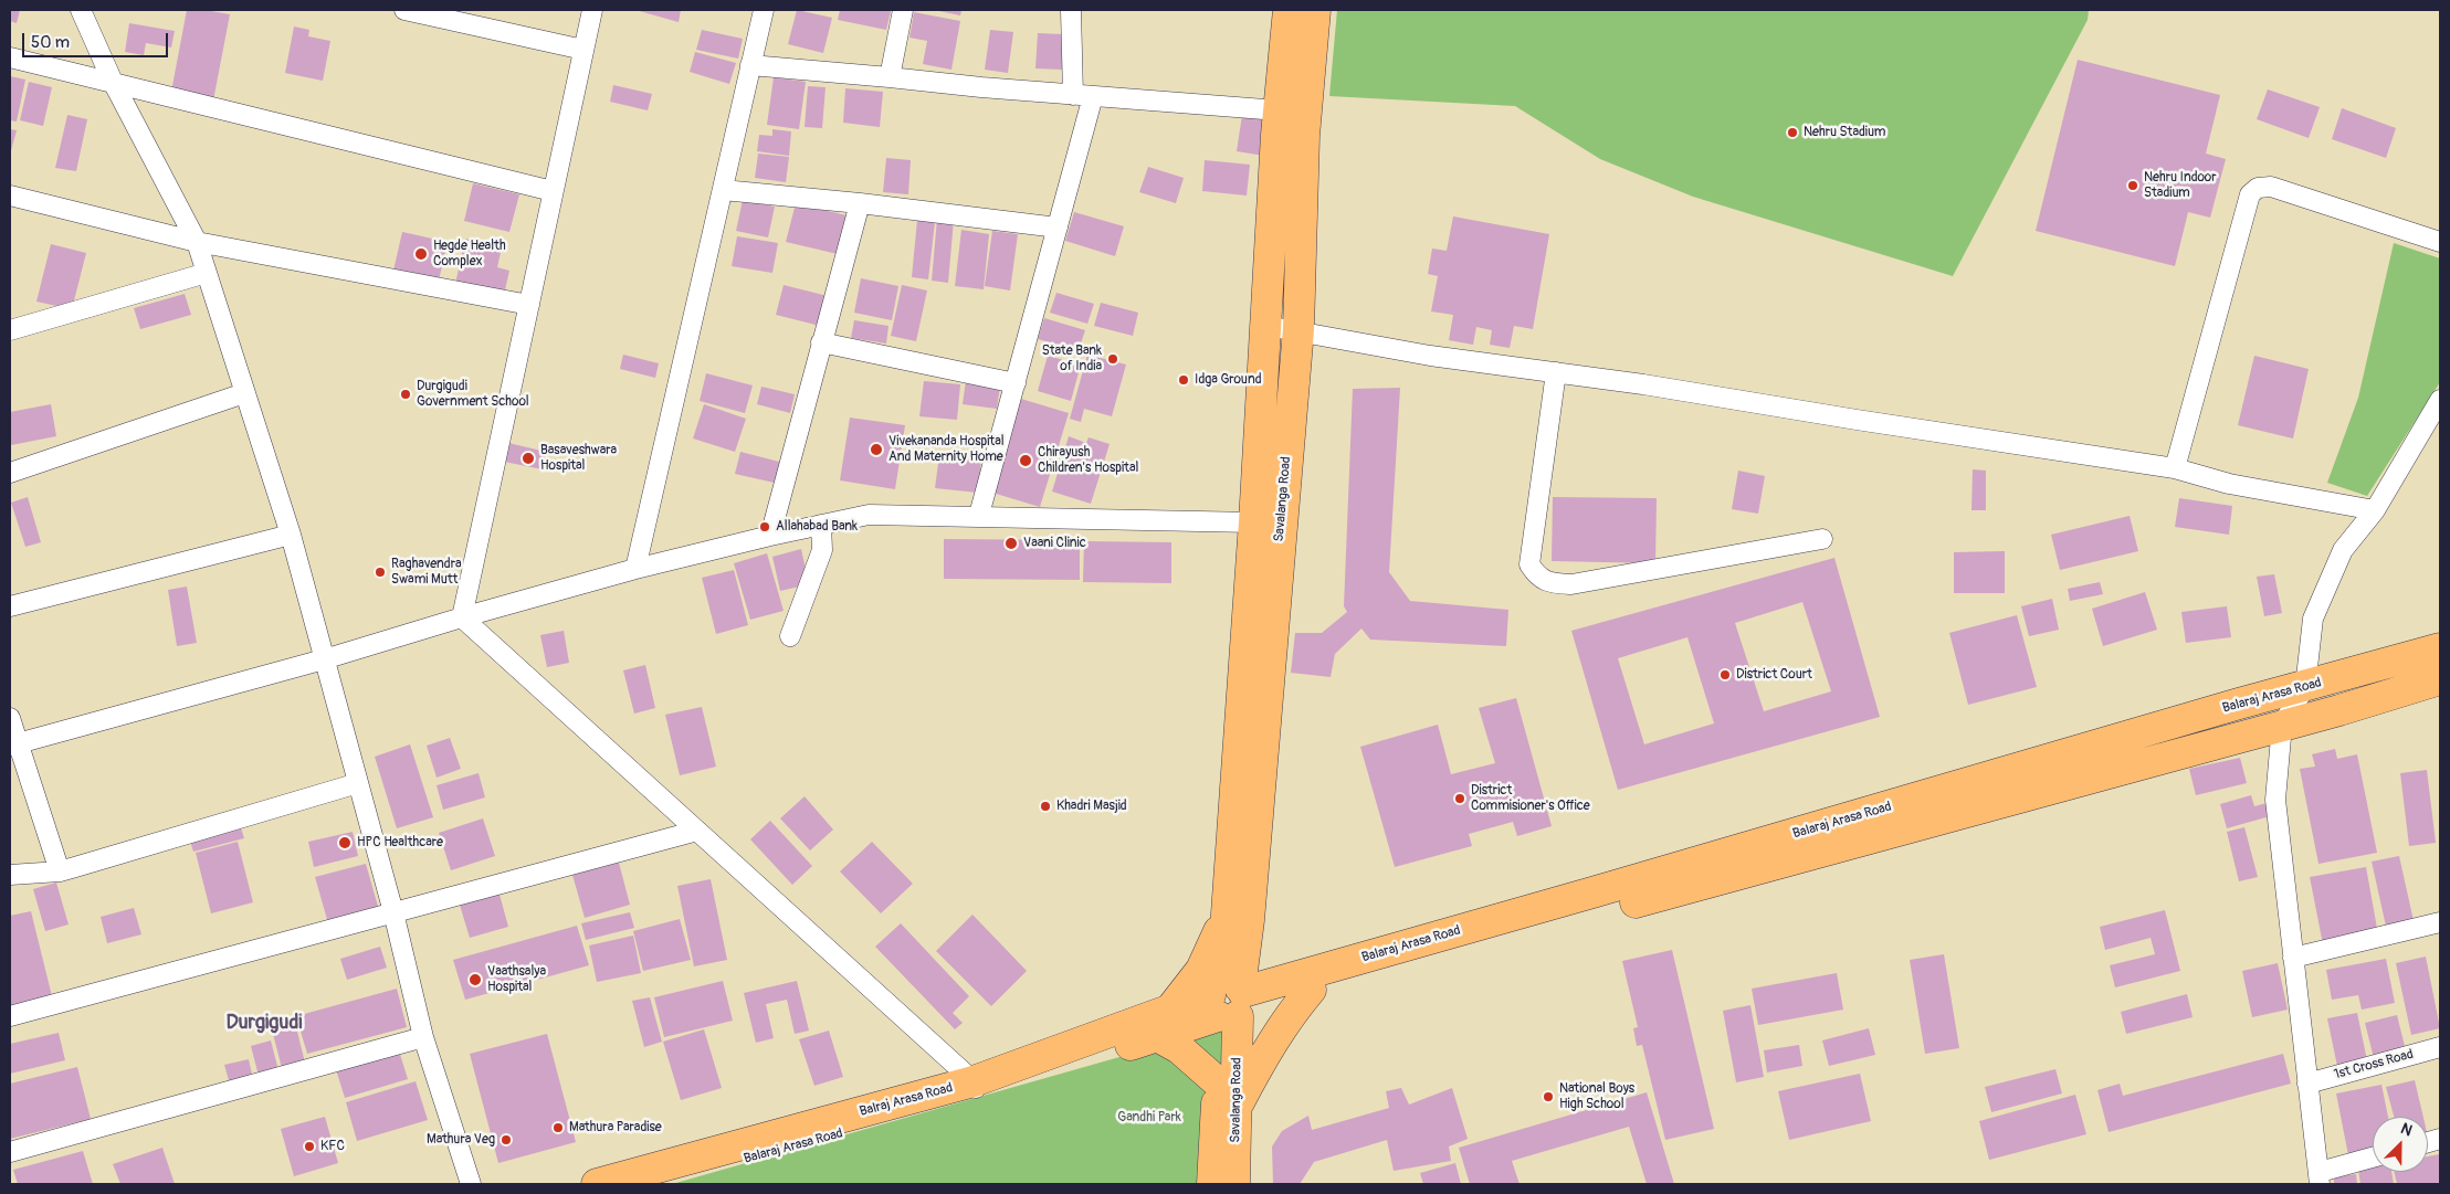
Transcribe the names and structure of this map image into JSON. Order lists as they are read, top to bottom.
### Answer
{
  "streets": {
    "main road": ["Savalanga Road", "Balaraj Arasa Road", "Balraj Arasa Road"],
    "street": ["1st Cross Road"]
  },
  "crossings": [
    ["Savalanga Road", "Balaraj Arasa Road"],
    ["Savalanga Road", "Balraj Arasa Road"],
    ["Balaraj Arasa Road", "Balraj Arasa Road"]
  ],
  "districts": ["Durgigudi"],
  "parks": ["Gandhi Park"],
  "places": [
    "Nehru Stadium",
    "Nehru Indoor Stadium",
    "Hegde Health Complex",
    "State Bank of India",
    "Idga Ground",
    "Durgigudi Government School",
    "Vivekananda Hospital And Maternity Home",
    "Basaveshwara Hospital",
    "Chirayush Children's Hospital",
    "Allahabad Bank",
    "Vaani Clinic",
    "Raghavendra Swami Mutt",
    "District Court",
    "District Commisioner's Office",
    "Khadri Masjid",
    "HPC Healthcare",
    "Vaathsalya Hospital",
    "National Boys High School",
    "Mathura Paradise",
    "Mathura Veg",
    "KFC"
  ],
  "scale_bar": "50 m",
  "north": "top right"
}
